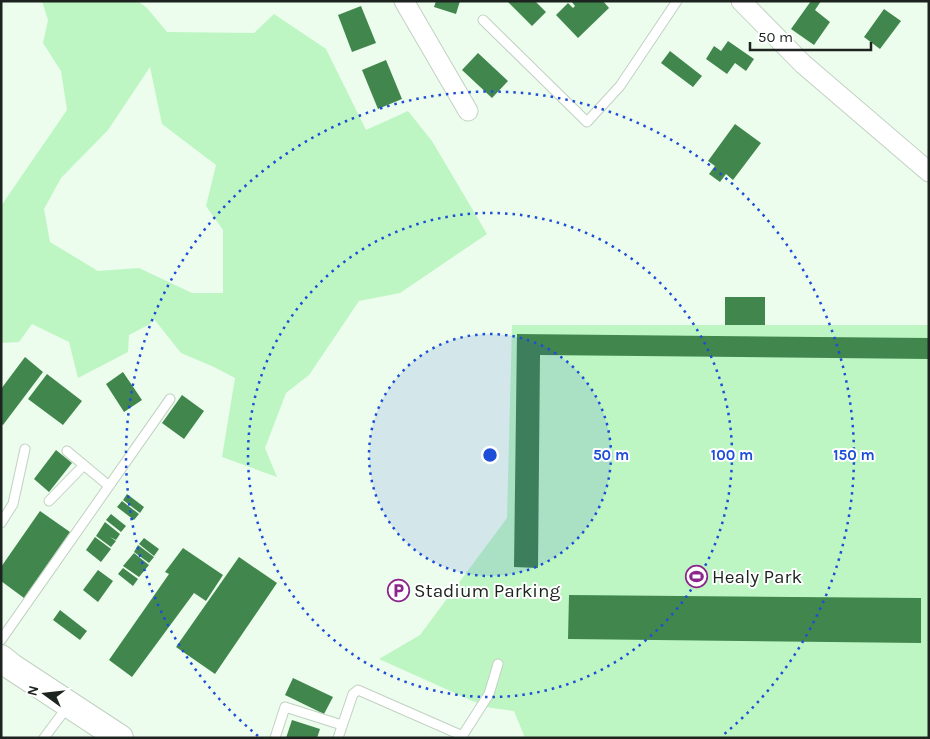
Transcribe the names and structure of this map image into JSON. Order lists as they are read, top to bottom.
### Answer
{
  "places": {
    "sports": ["Healy Park"],
    "parking": ["Stadium Parking"]
  },
  "scale_bar": "50 m",
  "north": "left",
  "rings": ["50 m", "100 m", "150 m"]
}
